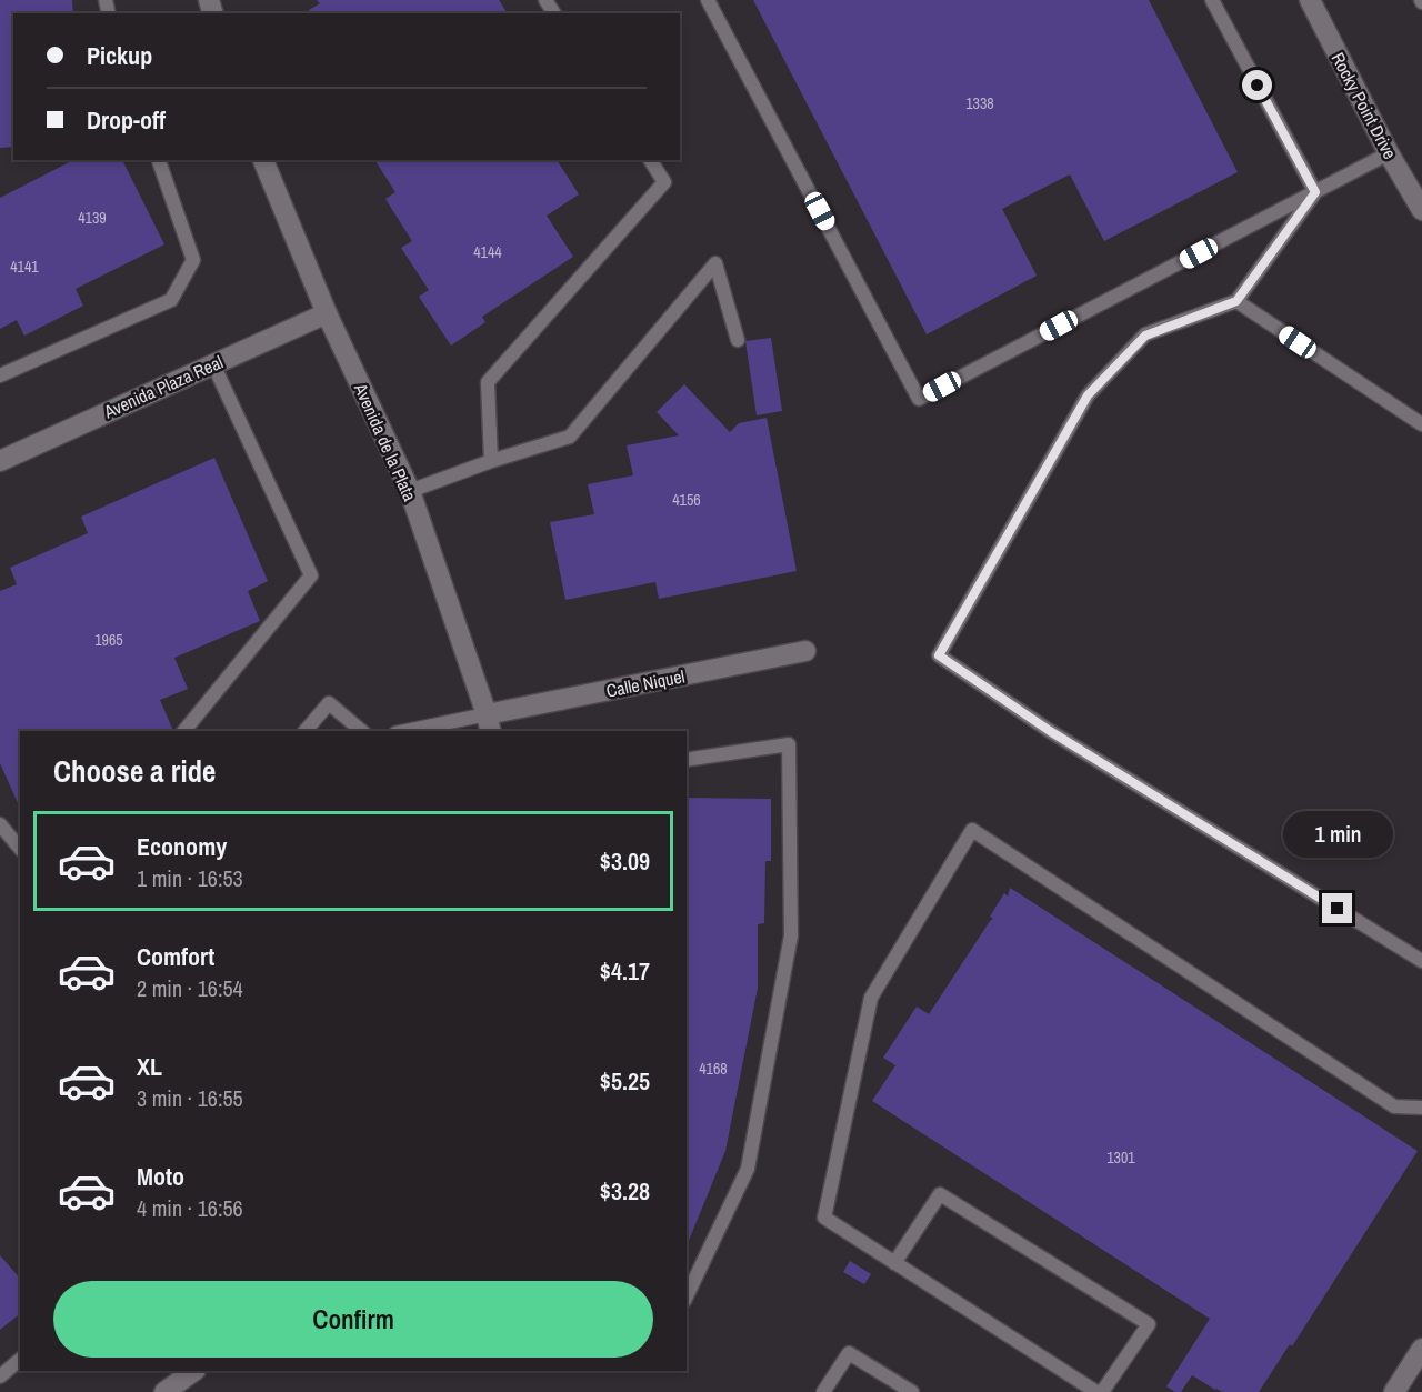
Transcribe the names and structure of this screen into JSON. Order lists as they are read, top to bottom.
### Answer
{
  "streets": {
    "street": [
      "Rocky Point Drive",
      "Avenida Plaza Real",
      "Avenida de la Plata",
      "Calle Niquel"
    ]
  },
  "crossings": [
    ["Avenida Plaza Real", "Avenida de la Plata"],
    ["Avenida de la Plata", "Calle Niquel"]
  ],
  "house_numbers": [
    "1338",
    "4139",
    "4144",
    "4141",
    "4156",
    "1965",
    "4168",
    "1301"
  ],
  "page": {
    "banner": ["Pickup", "Drop-off"],
    "heading": "Choose a ride",
    "bubble": "1 min",
    "list": [
      {
        "name": "Economy",
        "note": "1 min · 16:53",
        "value": "$3.09"
      },
      {
        "name": "Comfort",
        "note": "2 min · 16:54",
        "value": "$4.17"
      },
      {
        "name": "XL",
        "note": "3 min · 16:55",
        "value": "$5.25"
      },
      {
        "name": "Moto",
        "note": "4 min · 16:56",
        "value": "$3.28"
      }
    ],
    "buttons": "Confirm"
  }
}
